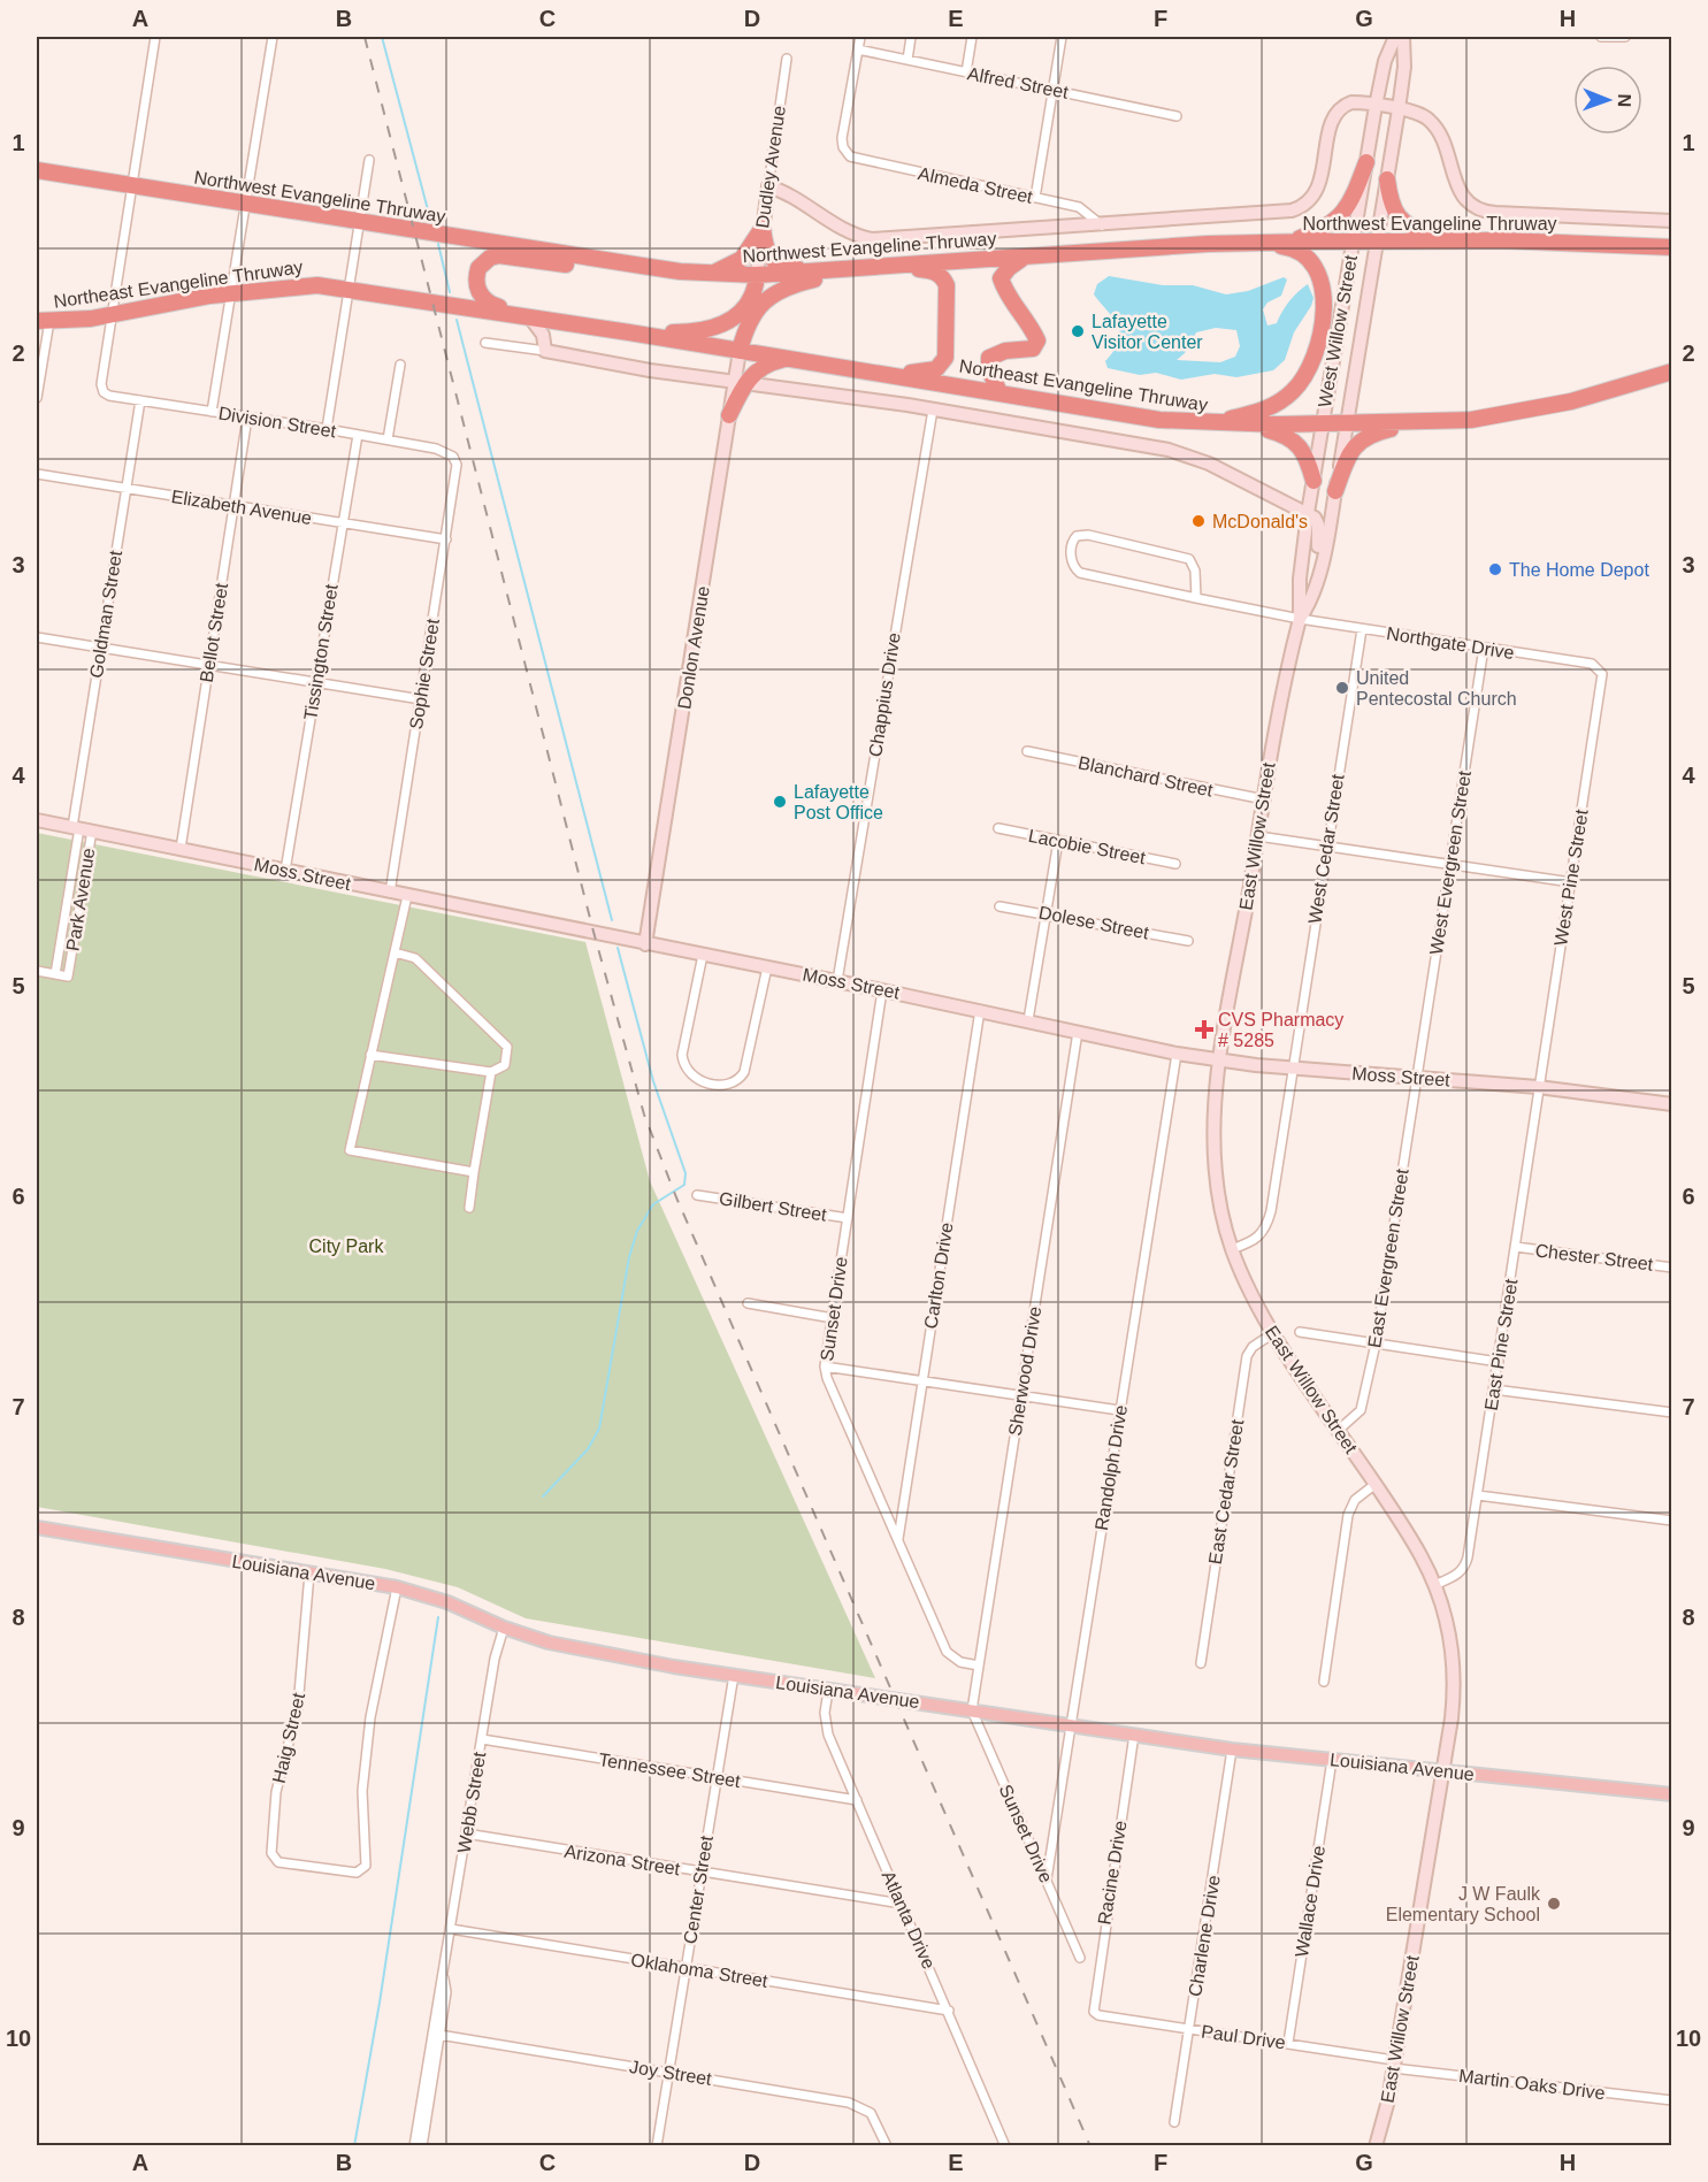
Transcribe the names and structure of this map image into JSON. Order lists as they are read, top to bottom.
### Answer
{
  "streets": {
    "highway": ["Northwest Evangeline Thruway", "Northeast Evangeline Thruway"],
    "main road": [
      "Dudley Avenue",
      "West Willow Street",
      "Donlon Avenue",
      "East Willow Street",
      "Moss Street",
      "Louisiana Avenue"
    ],
    "street": [
      "Alfred Street",
      "Almeda Street",
      "Division Street",
      "Elizabeth Avenue",
      "Goldman Street",
      "Bellot Street",
      "Northgate Drive",
      "Tissington Street",
      "Sophie Street",
      "Chappius Drive",
      "Blanchard Street",
      "Lacobie Street",
      "West Cedar Street",
      "West Evergreen Street",
      "West Pine Street",
      "Park Avenue",
      "Dolese Street",
      "Gilbert Street",
      "Chester Street",
      "East Evergreen Street",
      "Carlton Drive",
      "Sunset Drive",
      "East Pine Street",
      "Sherwood Drive",
      "Randolph Drive",
      "East Cedar Street",
      "Haig Street",
      "Tennessee Street",
      "Webb Street",
      "Arizona Street",
      "Racine Drive",
      "Center Street",
      "Wallace Drive",
      "Atlanta Drive",
      "Charlene Drive",
      "Oklahoma Street",
      "Paul Drive",
      "Joy Street",
      "Martin Oaks Drive"
    ]
  },
  "crossings": [
    ["Alfred Street", "Almeda Street"],
    ["Dudley Avenue", "Northwest Evangeline Thruway"],
    ["Almeda Street", "Northwest Evangeline Thruway"],
    ["Northwest Evangeline Thruway", "West Willow Street"],
    ["Northeast Evangeline Thruway", "West Willow Street"],
    ["Northeast Evangeline Thruway", "Division Street"],
    ["Northeast Evangeline Thruway", "East Willow Street"],
    ["West Willow Street", "East Willow Street"],
    ["Division Street", "Goldman Street"],
    ["Division Street", "Bellot Street"],
    ["Division Street", "Tissington Street"],
    ["Division Street", "Sophie Street"],
    ["Elizabeth Avenue", "Goldman Street"],
    ["Elizabeth Avenue", "Bellot Street"],
    ["Elizabeth Avenue", "Tissington Street"],
    ["Elizabeth Avenue", "Sophie Street"],
    ["Goldman Street", "Moss Street"],
    ["Goldman Street", "Park Avenue"],
    ["Bellot Street", "Moss Street"],
    ["Northgate Drive", "East Willow Street"],
    ["Northgate Drive", "West Cedar Street"],
    ["Northgate Drive", "West Evergreen Street"],
    ["Northgate Drive", "West Pine Street"],
    ["Donlon Avenue", "Moss Street"],
    ["Tissington Street", "Moss Street"],
    ["Sophie Street", "Moss Street"],
    ["Chappius Drive", "Moss Street"],
    ["Blanchard Street", "East Willow Street"],
    ["East Willow Street", "Moss Street"],
    ["East Willow Street", "East Evergreen Street"],
    ["East Willow Street", "East Pine Street"],
    ["East Willow Street", "East Cedar Street"],
    ["East Willow Street", "Louisiana Avenue"],
    ["East Willow Street", "Paul Drive"],
    ["East Willow Street", "Martin Oaks Drive"],
    ["West Cedar Street", "Moss Street"],
    ["West Evergreen Street", "Moss Street"],
    ["West Evergreen Street", "East Evergreen Street"],
    ["Moss Street", "West Pine Street"],
    ["Moss Street", "Park Avenue"],
    ["Moss Street", "East Evergreen Street"],
    ["Moss Street", "Carlton Drive"],
    ["Moss Street", "Sunset Drive"],
    ["Moss Street", "East Pine Street"],
    ["Moss Street", "Sherwood Drive"],
    ["Moss Street", "Randolph Drive"],
    ["West Pine Street", "East Pine Street"],
    ["Gilbert Street", "Sunset Drive"],
    ["Chester Street", "East Pine Street"],
    ["Carlton Drive", "Sunset Drive"],
    ["Sunset Drive", "Sherwood Drive"],
    ["Sunset Drive", "Randolph Drive"],
    ["Sunset Drive", "Louisiana Avenue"],
    ["Sherwood Drive", "Louisiana Avenue"],
    ["Randolph Drive", "Louisiana Avenue"],
    ["Louisiana Avenue", "Haig Street"],
    ["Louisiana Avenue", "Webb Street"],
    ["Louisiana Avenue", "Racine Drive"],
    ["Louisiana Avenue", "Center Street"],
    ["Louisiana Avenue", "Wallace Drive"],
    ["Louisiana Avenue", "Atlanta Drive"],
    ["Louisiana Avenue", "Charlene Drive"],
    ["Tennessee Street", "Webb Street"],
    ["Tennessee Street", "Center Street"],
    ["Tennessee Street", "Atlanta Drive"],
    ["Webb Street", "Arizona Street"],
    ["Webb Street", "Oklahoma Street"],
    ["Webb Street", "Joy Street"],
    ["Arizona Street", "Center Street"],
    ["Arizona Street", "Atlanta Drive"],
    ["Racine Drive", "Paul Drive"],
    ["Center Street", "Oklahoma Street"],
    ["Center Street", "Joy Street"],
    ["Wallace Drive", "Paul Drive"],
    ["Atlanta Drive", "Oklahoma Street"],
    ["Charlene Drive", "Paul Drive"],
    ["Paul Drive", "Martin Oaks Drive"]
  ],
  "parks": ["City Park"],
  "places": {
    "other": [
      "Lafayette Visitor Center",
      "McDonald's",
      "The Home Depot",
      "United Pentecostal Church",
      "Lafayette Post Office",
      "J W Faulk Elementary School"
    ],
    "health": ["CVS Pharmacy # 5285"]
  },
  "north": "right",
  "grid": {
    "columns": [
      "A",
      "B",
      "C",
      "D",
      "E",
      "F",
      "G",
      "H"
    ],
    "rows": [
      "1",
      "2",
      "3",
      "4",
      "5",
      "6",
      "7",
      "8",
      "9",
      "10"
    ]
  }
}
